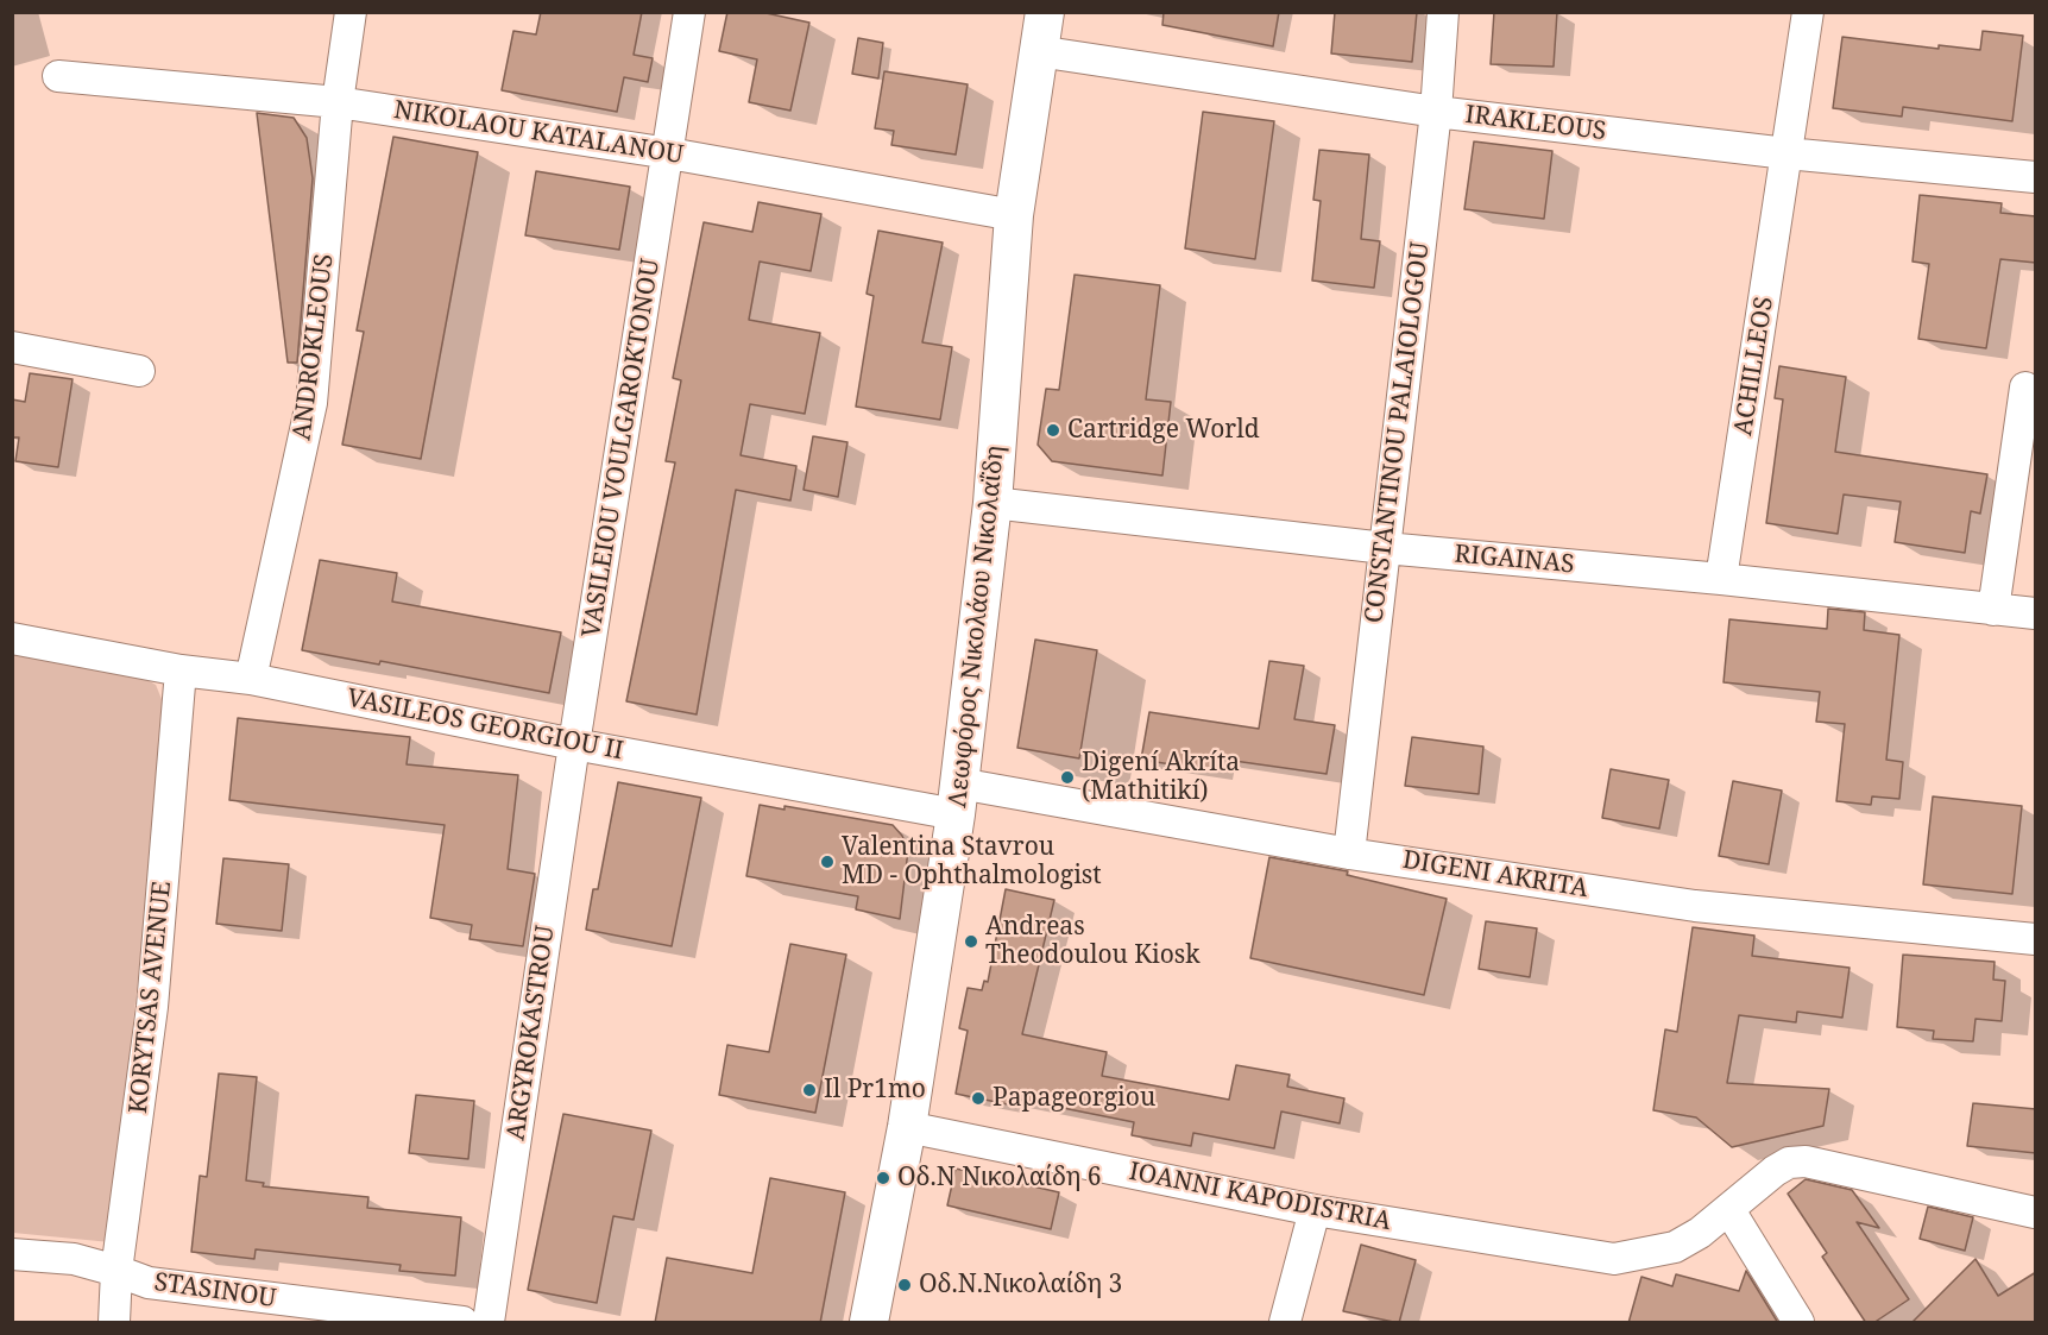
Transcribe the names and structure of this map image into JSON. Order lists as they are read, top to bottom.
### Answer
{
  "streets": {
    "street": [
      "IRAKLEOUS",
      "NIKOLAOU KATALANOU",
      "ANDROKLEOUS",
      "ACHILLEOS",
      "CONSTANTINOU PALAIOLOGOU",
      "VASILEIOU VOULGAROKTONOU",
      "RIGAINAS",
      "Λεωφόρος Νικολάου Νικολαΐδη",
      "VASILEOS GEORGIOU II",
      "DIGENI AKRITA",
      "KORYTSAS AVENUE",
      "ARGYROKASTROU",
      "IOANNI KAPODISTRIA",
      "STASINOU"
    ]
  },
  "crossings": [
    ["IRAKLEOUS", "ACHILLEOS"],
    ["IRAKLEOUS", "CONSTANTINOU PALAIOLOGOU"],
    ["IRAKLEOUS", "Λεωφόρος Νικολάου Νικολαΐδη"],
    ["NIKOLAOU KATALANOU", "ANDROKLEOUS"],
    ["NIKOLAOU KATALANOU", "VASILEIOU VOULGAROKTONOU"],
    ["NIKOLAOU KATALANOU", "Λεωφόρος Νικολάου Νικολαΐδη"],
    ["ANDROKLEOUS", "VASILEOS GEORGIOU II"],
    ["ACHILLEOS", "RIGAINAS"],
    ["CONSTANTINOU PALAIOLOGOU", "RIGAINAS"],
    ["CONSTANTINOU PALAIOLOGOU", "DIGENI AKRITA"],
    ["VASILEIOU VOULGAROKTONOU", "VASILEOS GEORGIOU II"],
    ["VASILEIOU VOULGAROKTONOU", "ARGYROKASTROU"],
    ["RIGAINAS", "Λεωφόρος Νικολάου Νικολαΐδη"],
    ["Λεωφόρος Νικολάου Νικολαΐδη", "VASILEOS GEORGIOU II"],
    ["Λεωφόρος Νικολάου Νικολαΐδη", "DIGENI AKRITA"],
    ["Λεωφόρος Νικολάου Νικολαΐδη", "IOANNI KAPODISTRIA"],
    ["VASILEOS GEORGIOU II", "DIGENI AKRITA"],
    ["VASILEOS GEORGIOU II", "KORYTSAS AVENUE"],
    ["VASILEOS GEORGIOU II", "ARGYROKASTROU"],
    ["KORYTSAS AVENUE", "STASINOU"]
  ],
  "places": [
    "Cartridge World",
    "Digení Akríta (Mathitikí)",
    "Valentina Stavrou MD - Ophthalmologist",
    "Andreas Theodoulou Kiosk",
    "Il Pr1mo",
    "Papageorgiou",
    "Οδ.Ν Νικολαίδη 6",
    "Οδ.Ν.Νικολαίδη 3"
  ]
}
